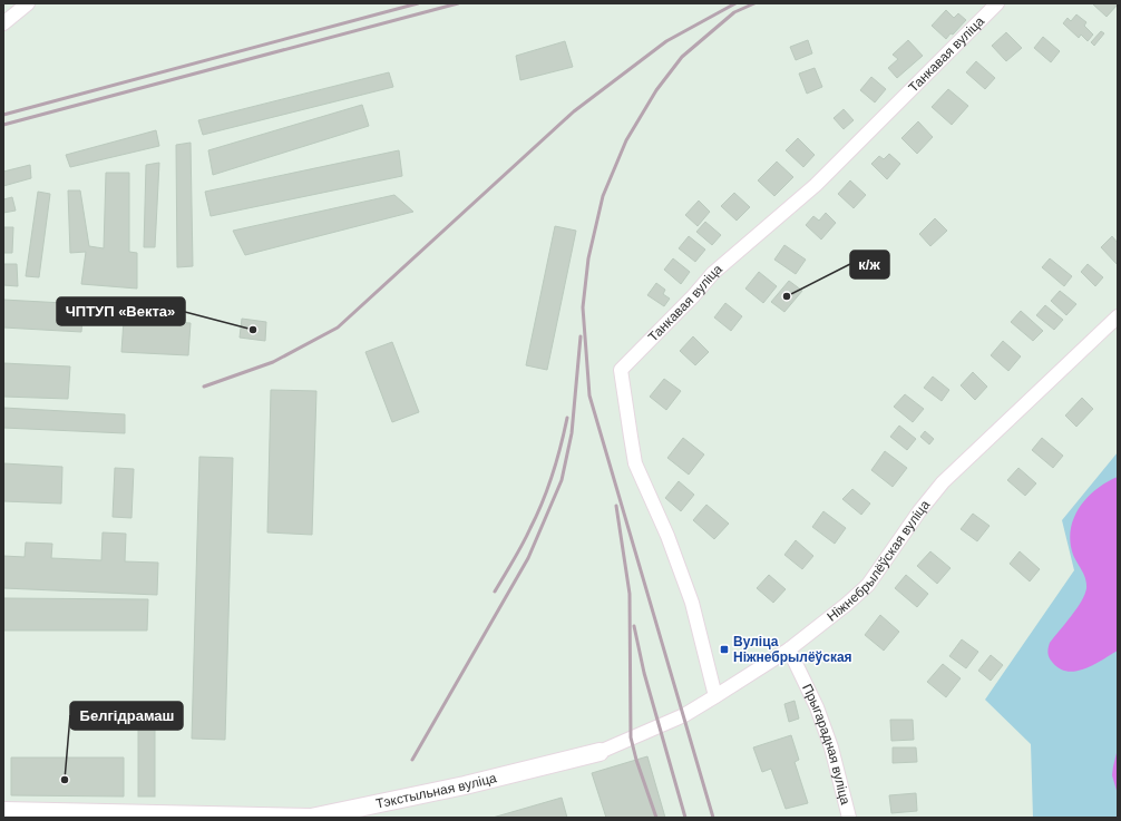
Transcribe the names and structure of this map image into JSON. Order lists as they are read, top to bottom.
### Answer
{
  "streets": {
    "street": [
      "Танкавая вуліца",
      "Ніжнебрылёўская вуліца",
      "Прыгарадная вуліца",
      "Тэкстыльная вуліца"
    ]
  },
  "crossings": [
    ["Танкавая вуліца", "Ніжнебрылёўская вуліца"],
    ["Ніжнебрылёўская вуліца", "Прыгарадная вуліца"],
    ["Ніжнебрылёўская вуліца", "Тэкстыльная вуліца"]
  ],
  "places": {
    "other": ["к/ж", "ЧПТУП «Векта»", "Белгідрамаш"],
    "transit": ["Вуліца Ніжнебрылёўская"]
  }
}
